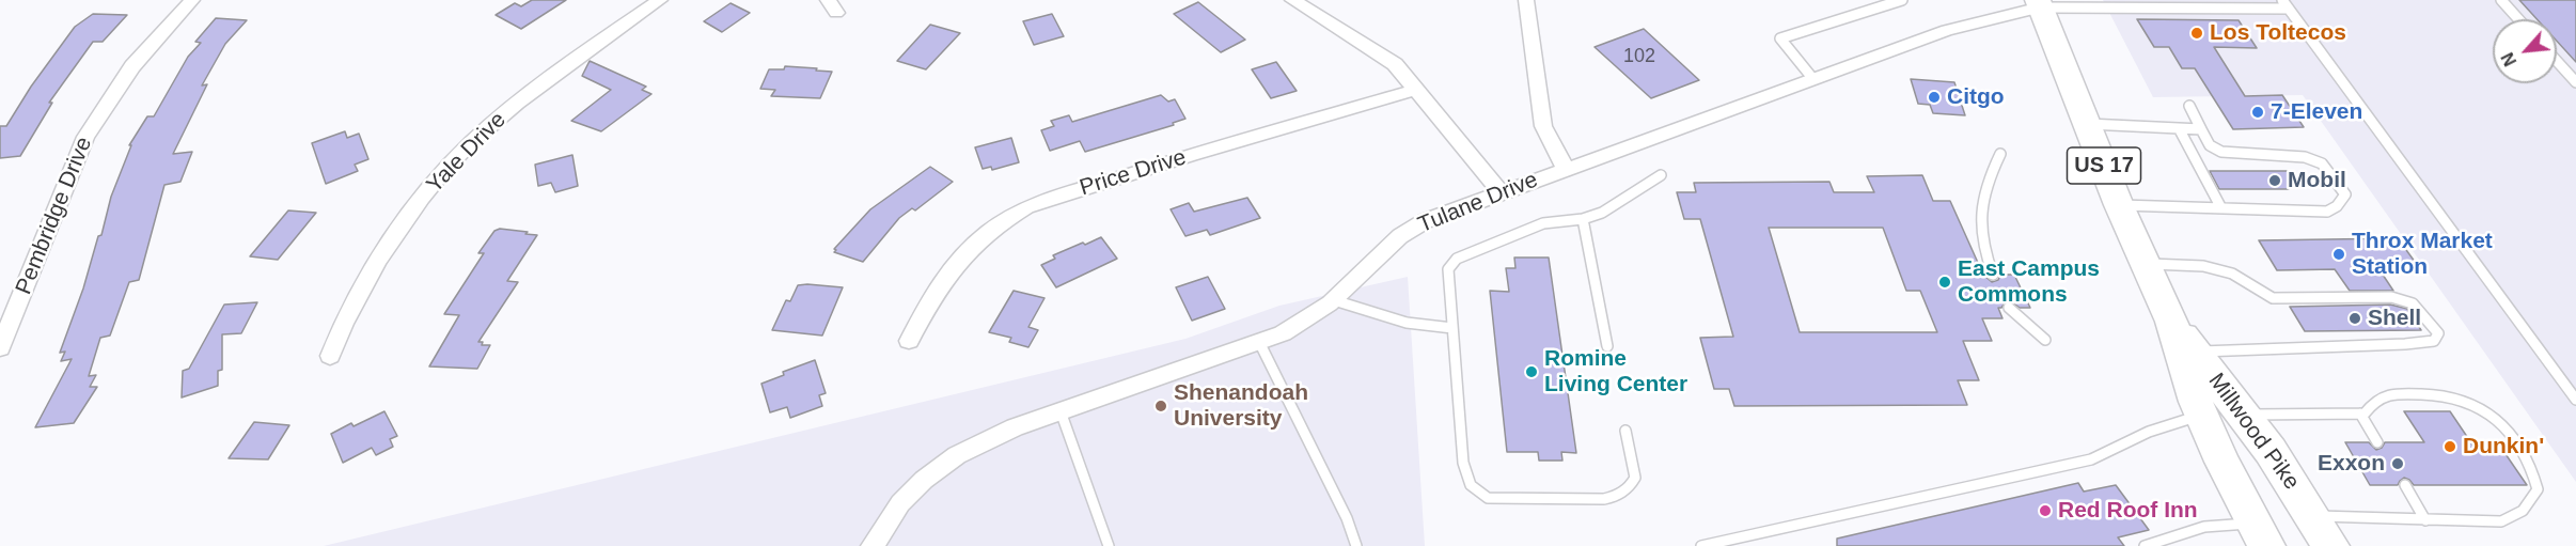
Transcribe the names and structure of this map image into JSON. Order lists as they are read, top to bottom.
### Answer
{
  "streets": {
    "highway": ["US 17", "Millwood Pike"],
    "street": [
      "Yale Drive",
      "Price Drive",
      "Tulane Drive",
      "Pembridge Drive"
    ]
  },
  "crossings": [
    ["Tulane Drive", "Millwood Pike"]
  ],
  "places": [
    "Los Toltecos",
    "Citgo",
    "7-Eleven",
    "Mobil",
    "Throx Market Station",
    "East Campus Commons",
    "Shell",
    "Romine Living Center",
    "Shenandoah University",
    "Dunkin'",
    "Exxon",
    "Red Roof Inn"
  ],
  "house_numbers": ["102"],
  "north": "bottom left"
}
